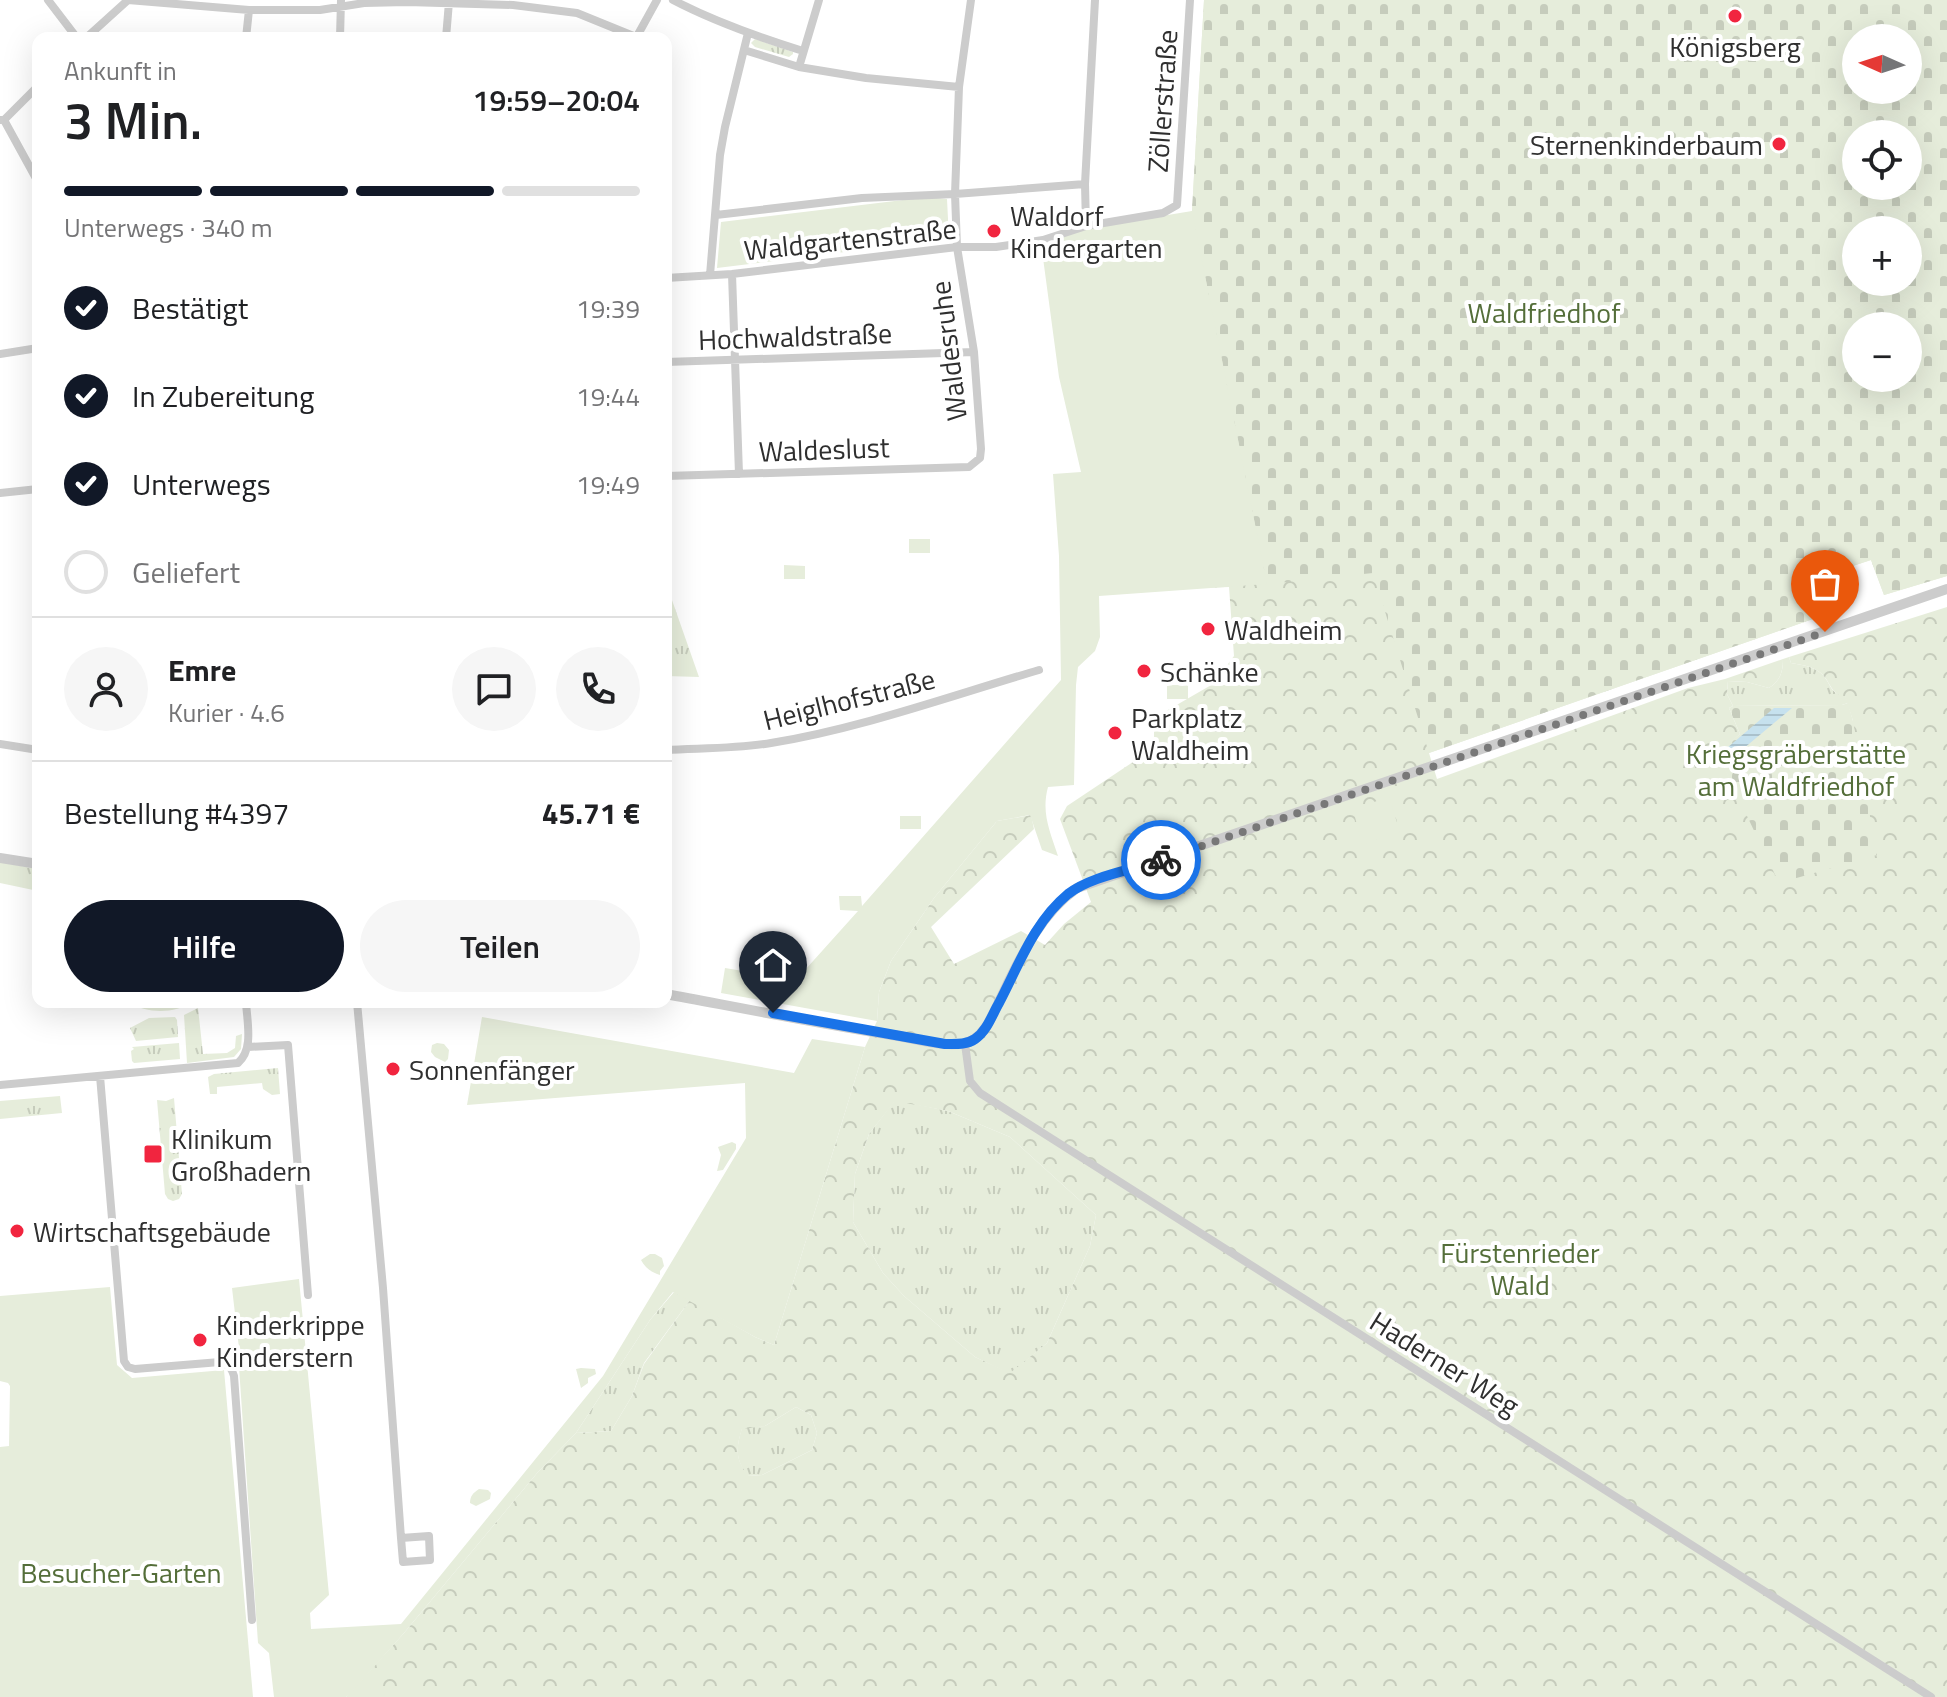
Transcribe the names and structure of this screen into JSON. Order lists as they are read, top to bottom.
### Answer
{
  "streets": {
    "street": [
      "Zöllerstraße",
      "Waldgartenstraße",
      "Hochwaldstraße",
      "Waldesruhe",
      "Waldeslust",
      "Heiglhofstraße",
      "Haderner Weg"
    ]
  },
  "crossings": [
    ["Zöllerstraße", "Waldgartenstraße"],
    ["Waldgartenstraße", "Waldesruhe"],
    ["Hochwaldstraße", "Waldesruhe"],
    ["Waldesruhe", "Waldeslust"]
  ],
  "parks": [
    "Waldfriedhof",
    "Kriegsgräberstätte am Waldfriedhof",
    "Fürstenrieder Wald",
    "Besucher-Garten"
  ],
  "places": {
    "other": [
      "Königsberg",
      "Sternenkinderbaum",
      "Waldorf Kindergarten",
      "Waldheim",
      "Schänke",
      "Parkplatz Waldheim",
      "Sonnenfänger",
      "Wirtschaftsgebäude",
      "Kinderkrippe Kinderstern"
    ],
    "transit": ["Klinikum Großhadern"]
  },
  "north": "left",
  "page": {
    "map_buttons": ["+", "−"],
    "heading": ["3 Min.", "Ankunft in", "19:59–20:04"],
    "panel": [
      "Emre",
      "Kurier · 4.6",
      "Bestellung #4397",
      "45.71 €"
    ],
    "bar": "Unterwegs · 340 m",
    "list": [
      ["Bestätigt", "19:39"],
      ["In Zubereitung", "19:44"],
      ["Unterwegs", "19:49"],
      "Geliefert"
    ],
    "buttons": ["Hilfe", "Teilen"]
  }
}
